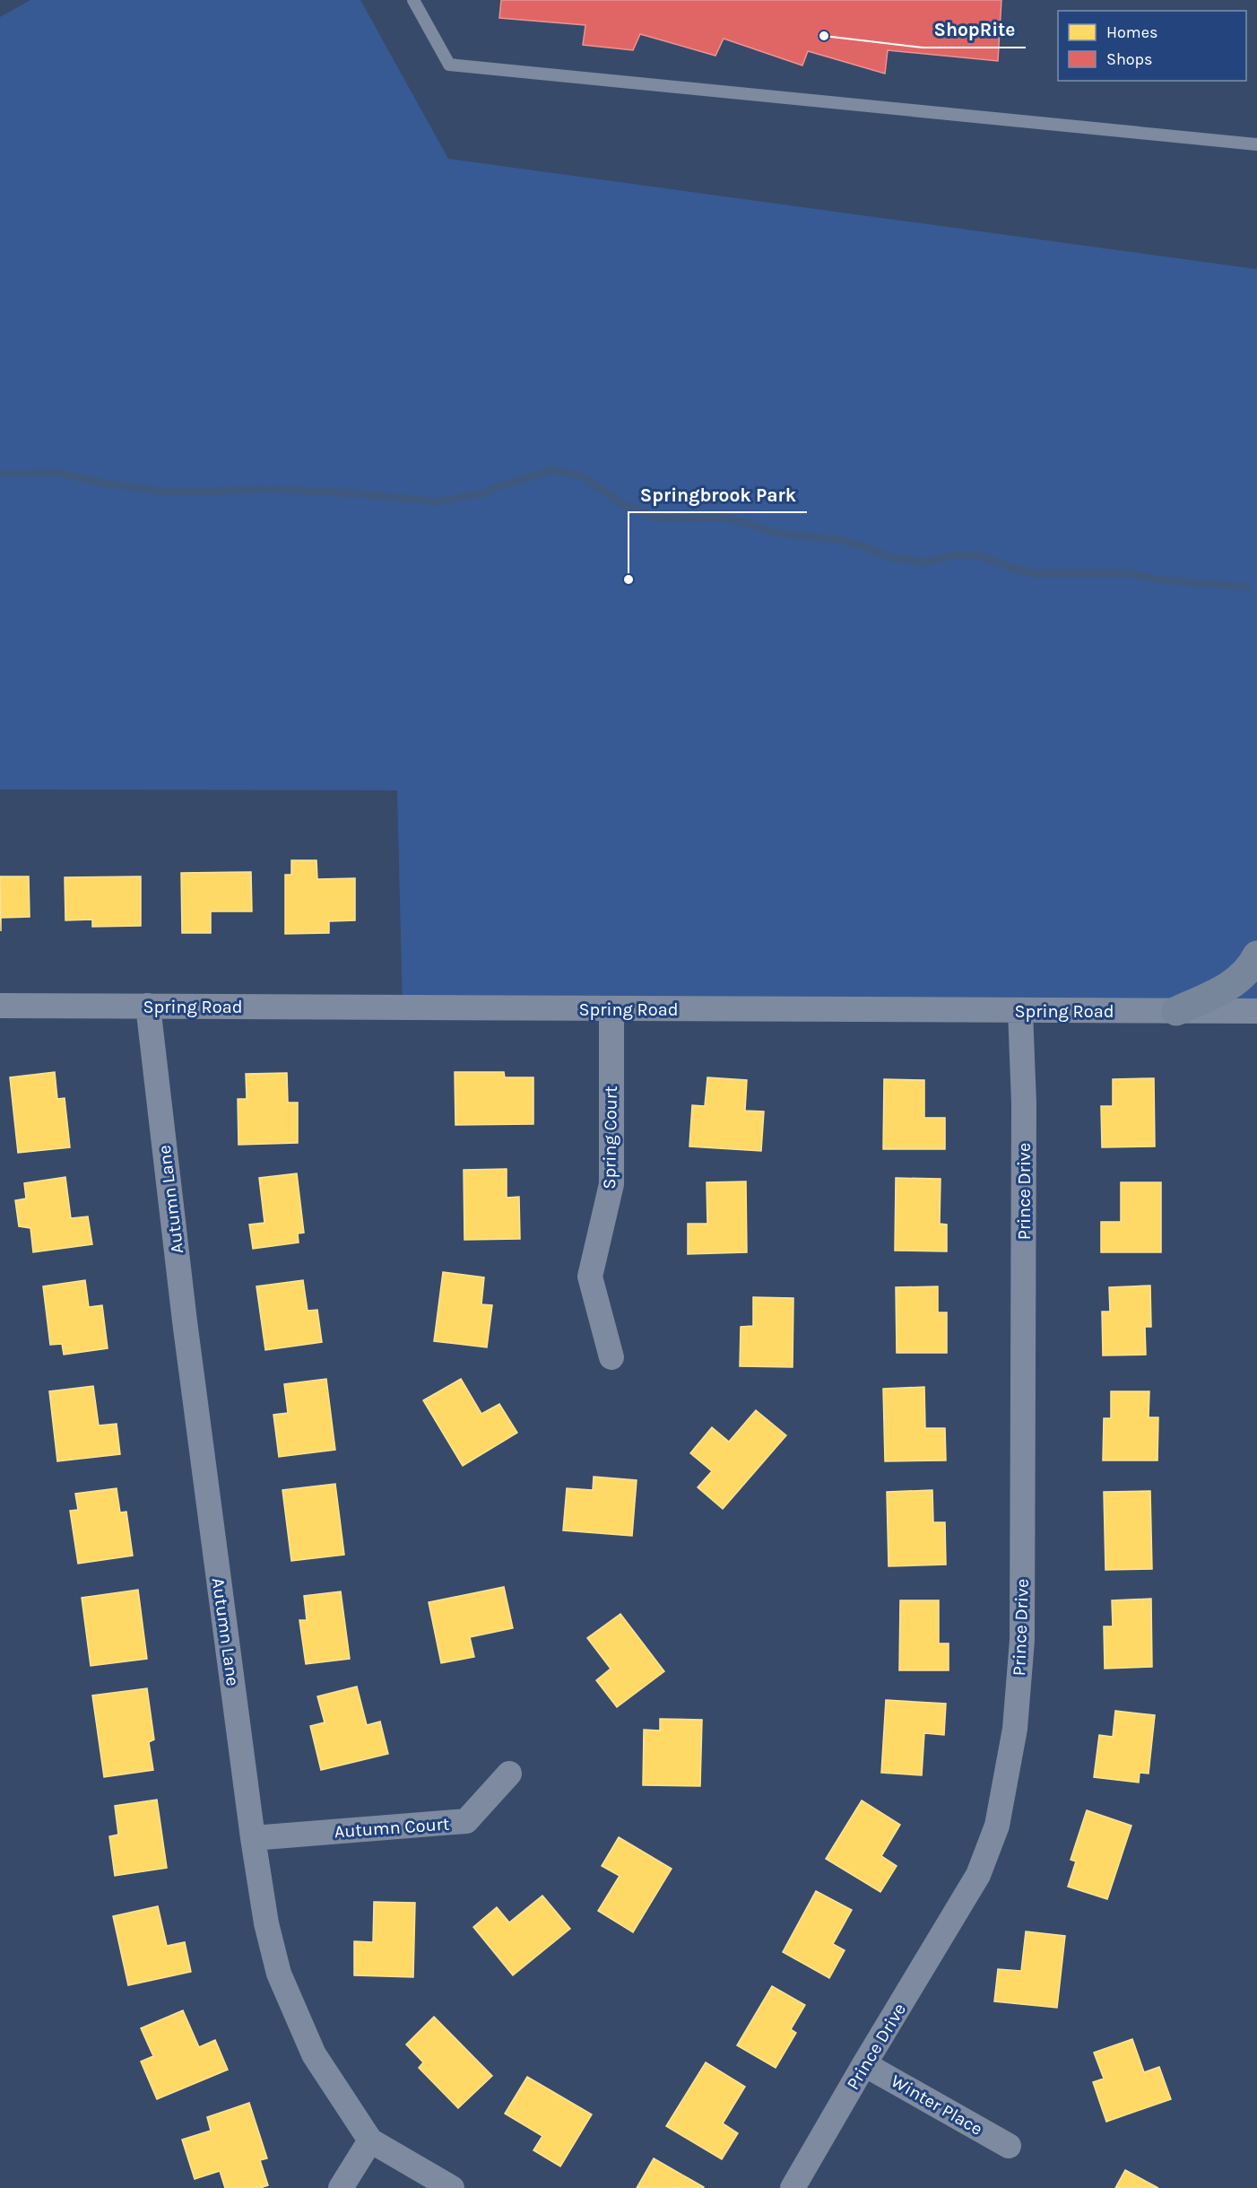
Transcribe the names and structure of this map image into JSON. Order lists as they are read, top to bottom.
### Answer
{
  "streets": {
    "street": [
      "Spring Road",
      "Spring Court",
      "Prince Drive",
      "Autumn Lane",
      "Autumn Court",
      "Winter Place"
    ]
  },
  "crossings": [
    ["Spring Road", "Spring Court"],
    ["Spring Road", "Prince Drive"],
    ["Spring Road", "Autumn Lane"],
    ["Prince Drive", "Winter Place"],
    ["Autumn Lane", "Autumn Court"]
  ],
  "places": ["ShopRite", "Springbrook Park"],
  "legend": ["Homes", "Shops"]
}
